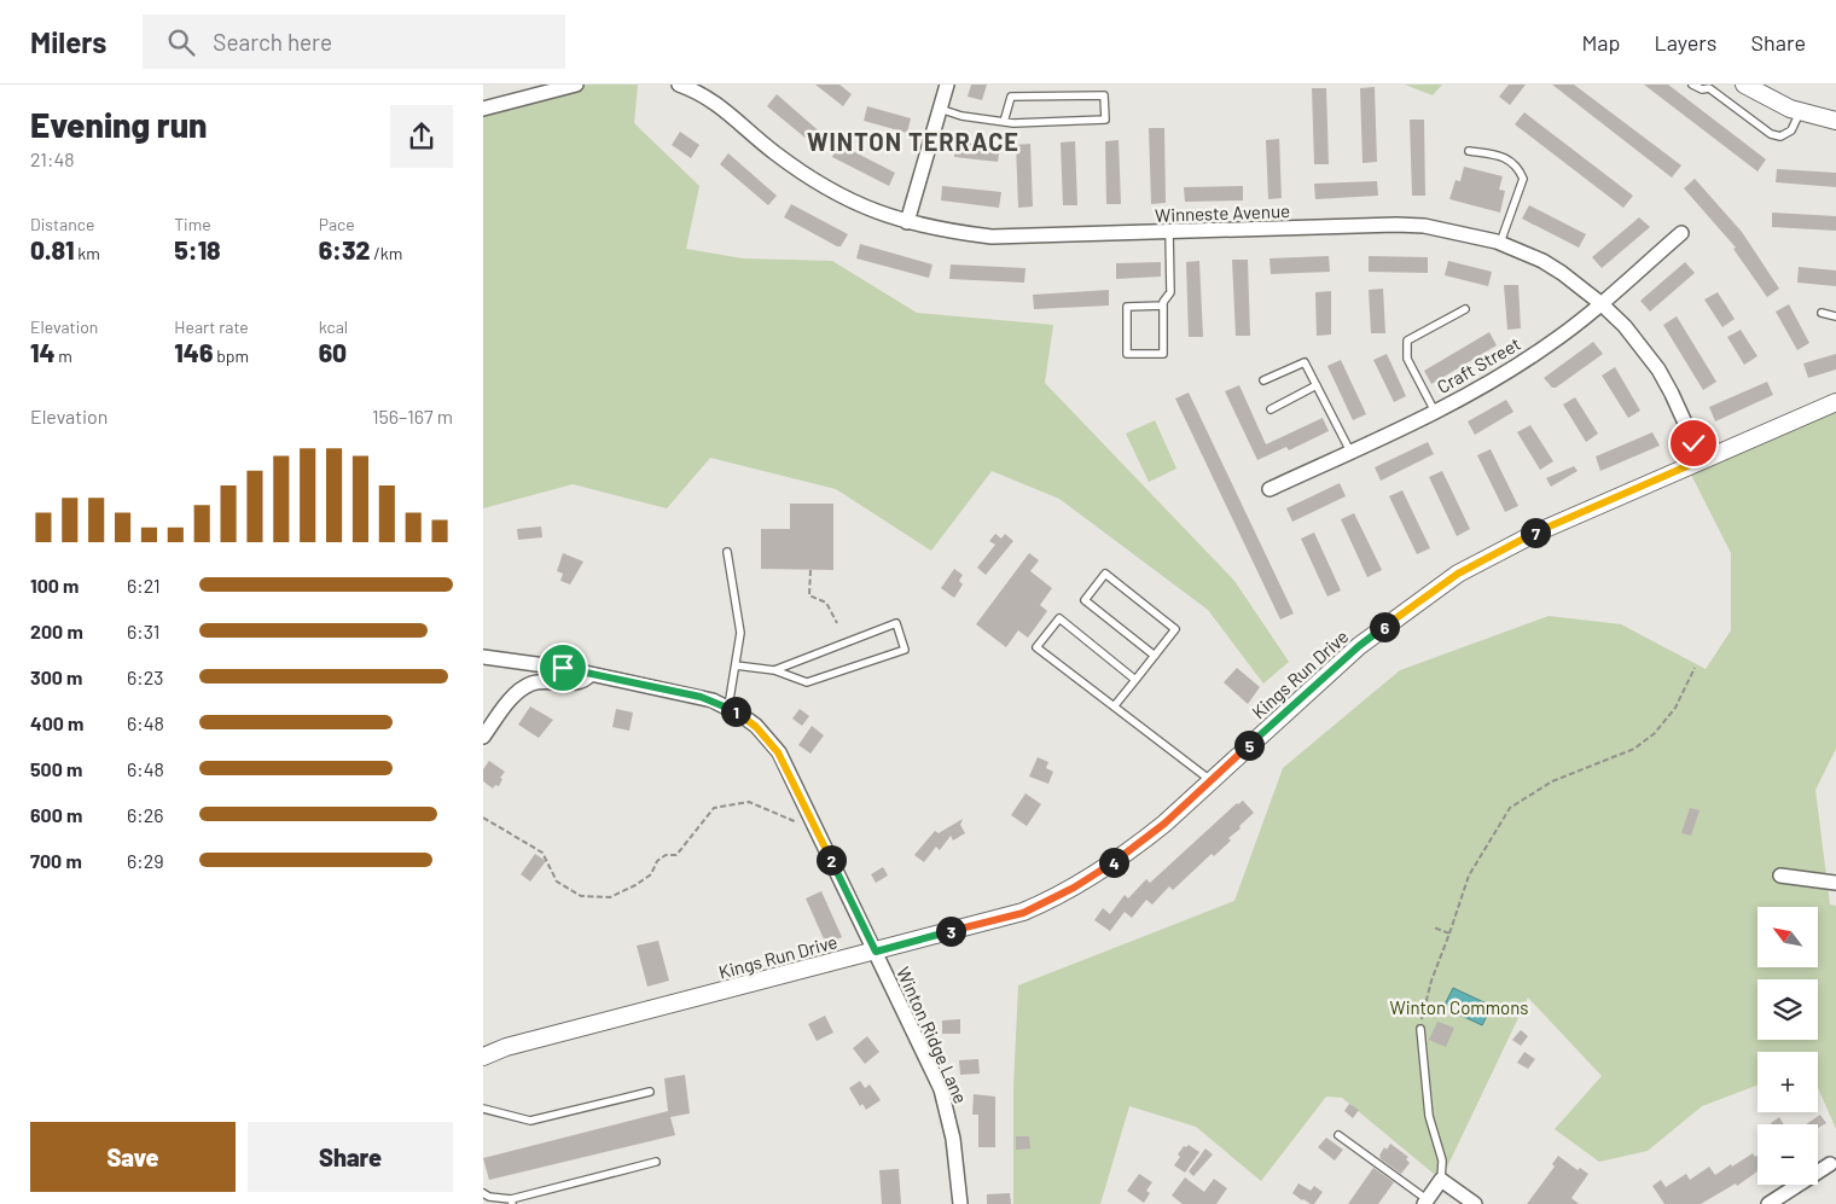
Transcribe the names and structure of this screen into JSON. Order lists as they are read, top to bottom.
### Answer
{
  "streets": {
    "street": [
      "Winneste Avenue",
      "Craft Street",
      "Kings Run Drive",
      "Winton Ridge Lane"
    ]
  },
  "crossings": [
    ["Winneste Avenue", "Craft Street"],
    ["Winneste Avenue", "Kings Run Drive"],
    ["Kings Run Drive", "Winton Ridge Lane"]
  ],
  "districts": ["WINTON TERRACE"],
  "parks": ["Winton Commons"],
  "north": "top left",
  "page": {
    "header": "Milers",
    "search": "Search here",
    "nav": ["Map", "Layers", "Share"],
    "heading": ["Evening run", "21:48"],
    "stats": [
      ["Distance", "0.81 km"],
      ["Time", "5:18"],
      ["Pace", "6:32 /km"],
      ["Elevation", "14 m"],
      ["Heart rate", "146 bpm"],
      ["kcal", "60"]
    ],
    "chart": ["Elevation", "156–167 m"],
    "pins": [
      "7",
      "6",
      "1",
      "5",
      "2",
      "4",
      "3"
    ],
    "list": [
      {
        "name": "100 m",
        "note": "6:21"
      },
      {
        "name": "200 m",
        "note": "6:31"
      },
      {
        "name": "300 m",
        "note": "6:23"
      },
      {
        "name": "400 m",
        "note": "6:48"
      },
      {
        "name": "500 m",
        "note": "6:48"
      },
      {
        "name": "600 m",
        "note": "6:26"
      },
      {
        "name": "700 m",
        "note": "6:29"
      }
    ],
    "map_buttons": ["+", "−"],
    "buttons": ["Save", "Share"]
  }
}
